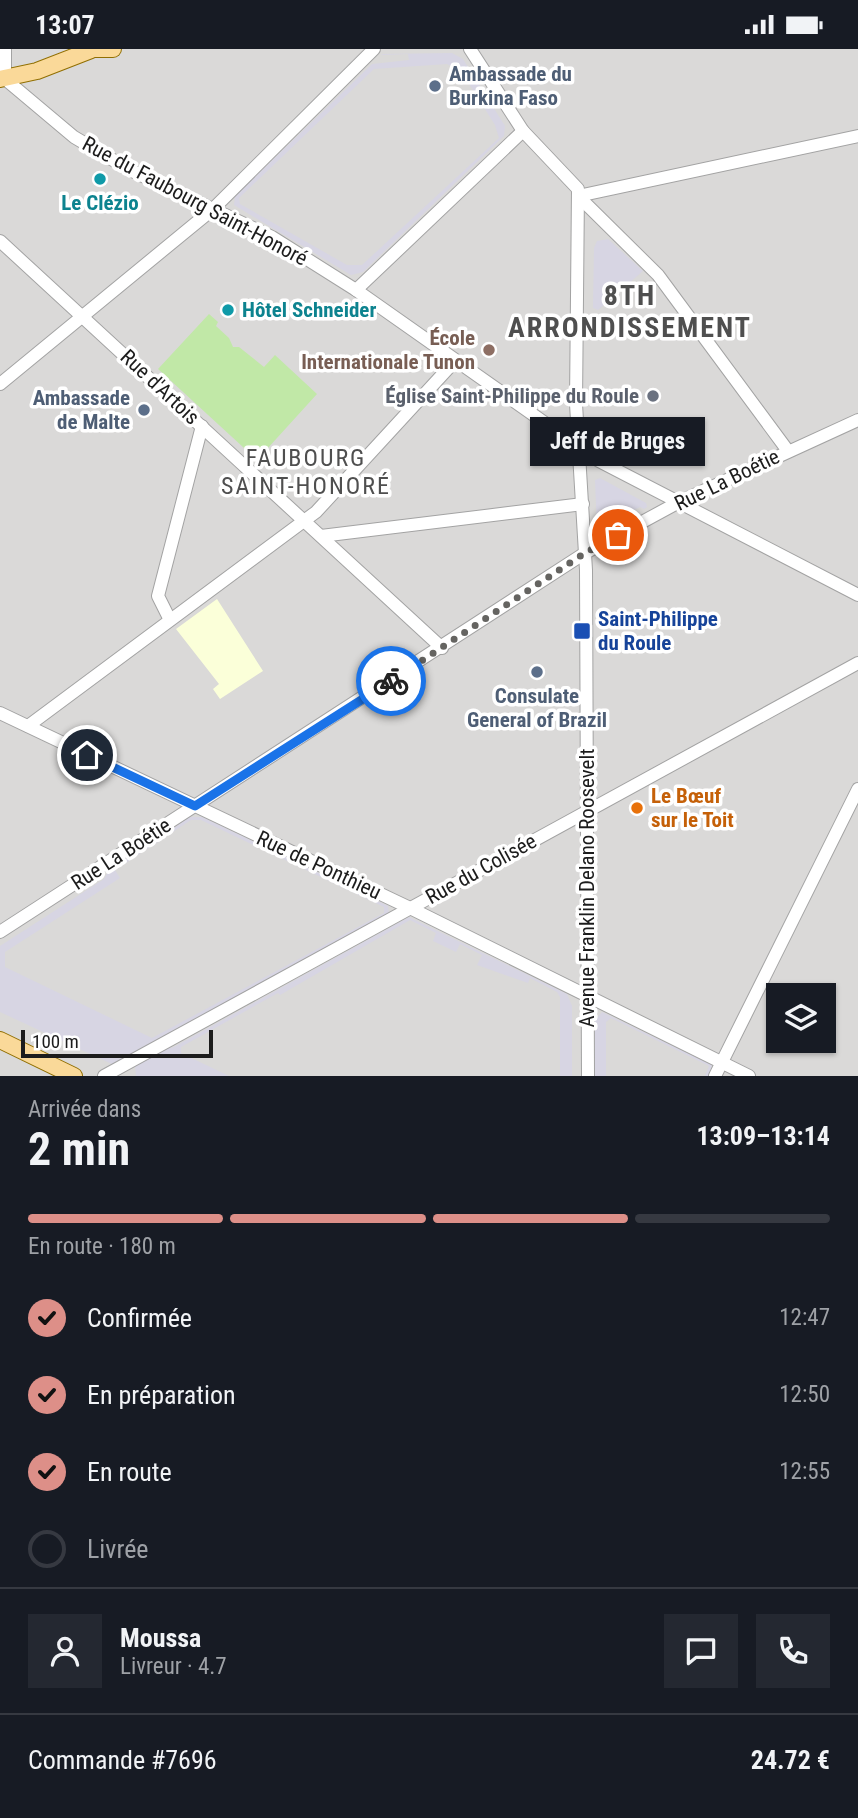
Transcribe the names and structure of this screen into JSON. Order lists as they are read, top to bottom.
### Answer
{
  "streets": {
    "street": [
      "Rue du Faubourg Saint-Honoré",
      "Rue d'Artois",
      "Rue La Boétie",
      "Rue de Ponthieu",
      "Rue du Colisée",
      "Avenue Franklin Delano Roosevelt"
    ]
  },
  "crossings": [
    ["Rue du Faubourg Saint-Honoré", "Rue La Boétie"],
    ["Rue du Faubourg Saint-Honoré", "Avenue Franklin Delano Roosevelt"],
    ["Rue d'Artois", "Rue La Boétie"],
    ["Rue La Boétie", "Rue de Ponthieu"],
    ["Rue La Boétie", "Avenue Franklin Delano Roosevelt"],
    ["Rue de Ponthieu", "Rue du Colisée"],
    ["Rue de Ponthieu", "Avenue Franklin Delano Roosevelt"],
    ["Rue du Colisée", "Avenue Franklin Delano Roosevelt"]
  ],
  "districts": ["8TH ARRONDISSEMENT", "FAUBOURG SAINT-HONORÉ"],
  "places": {
    "other": [
      "Ambassade du Burkina Faso",
      "Le Clézio",
      "Hôtel Schneider",
      "École Internationale Tunon",
      "Église Saint-Philippe du Roule",
      "Ambassade de Malte",
      "Jeff de Bruges",
      "Consulate General of Brazil",
      "Le Bœuf sur le Toit"
    ],
    "transit": ["Saint-Philippe du Roule"]
  },
  "scale_bar": "100 m",
  "page": {
    "status": "13:07",
    "bubble": "Jeff de Bruges",
    "scale": "100 m",
    "heading": ["2 min", "Arrivée dans", "13:09–13:14"],
    "panel": [
      "Moussa",
      "Livreur · 4.7",
      "Commande #7696",
      "24.72 €"
    ],
    "bar": "En route · 180 m",
    "list": [
      ["Confirmée", "12:47"],
      ["En préparation", "12:50"],
      ["En route", "12:55"],
      "Livrée"
    ]
  }
}
